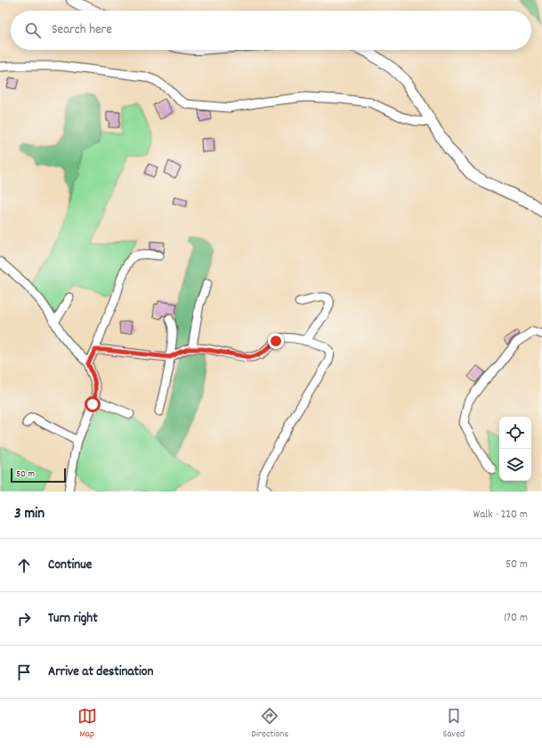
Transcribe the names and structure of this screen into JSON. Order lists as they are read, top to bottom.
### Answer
{
  "scale_bar": "50 m",
  "page": {
    "search": "Search here",
    "scale": "50 m",
    "heading": ["3 min", "Walk · 220 m"],
    "list": [
      ["Continue", "50 m"],
      ["Turn right", "170 m"],
      "Arrive at destination"
    ],
    "nav": ["Map", "Directions", "Saved"]
  }
}
